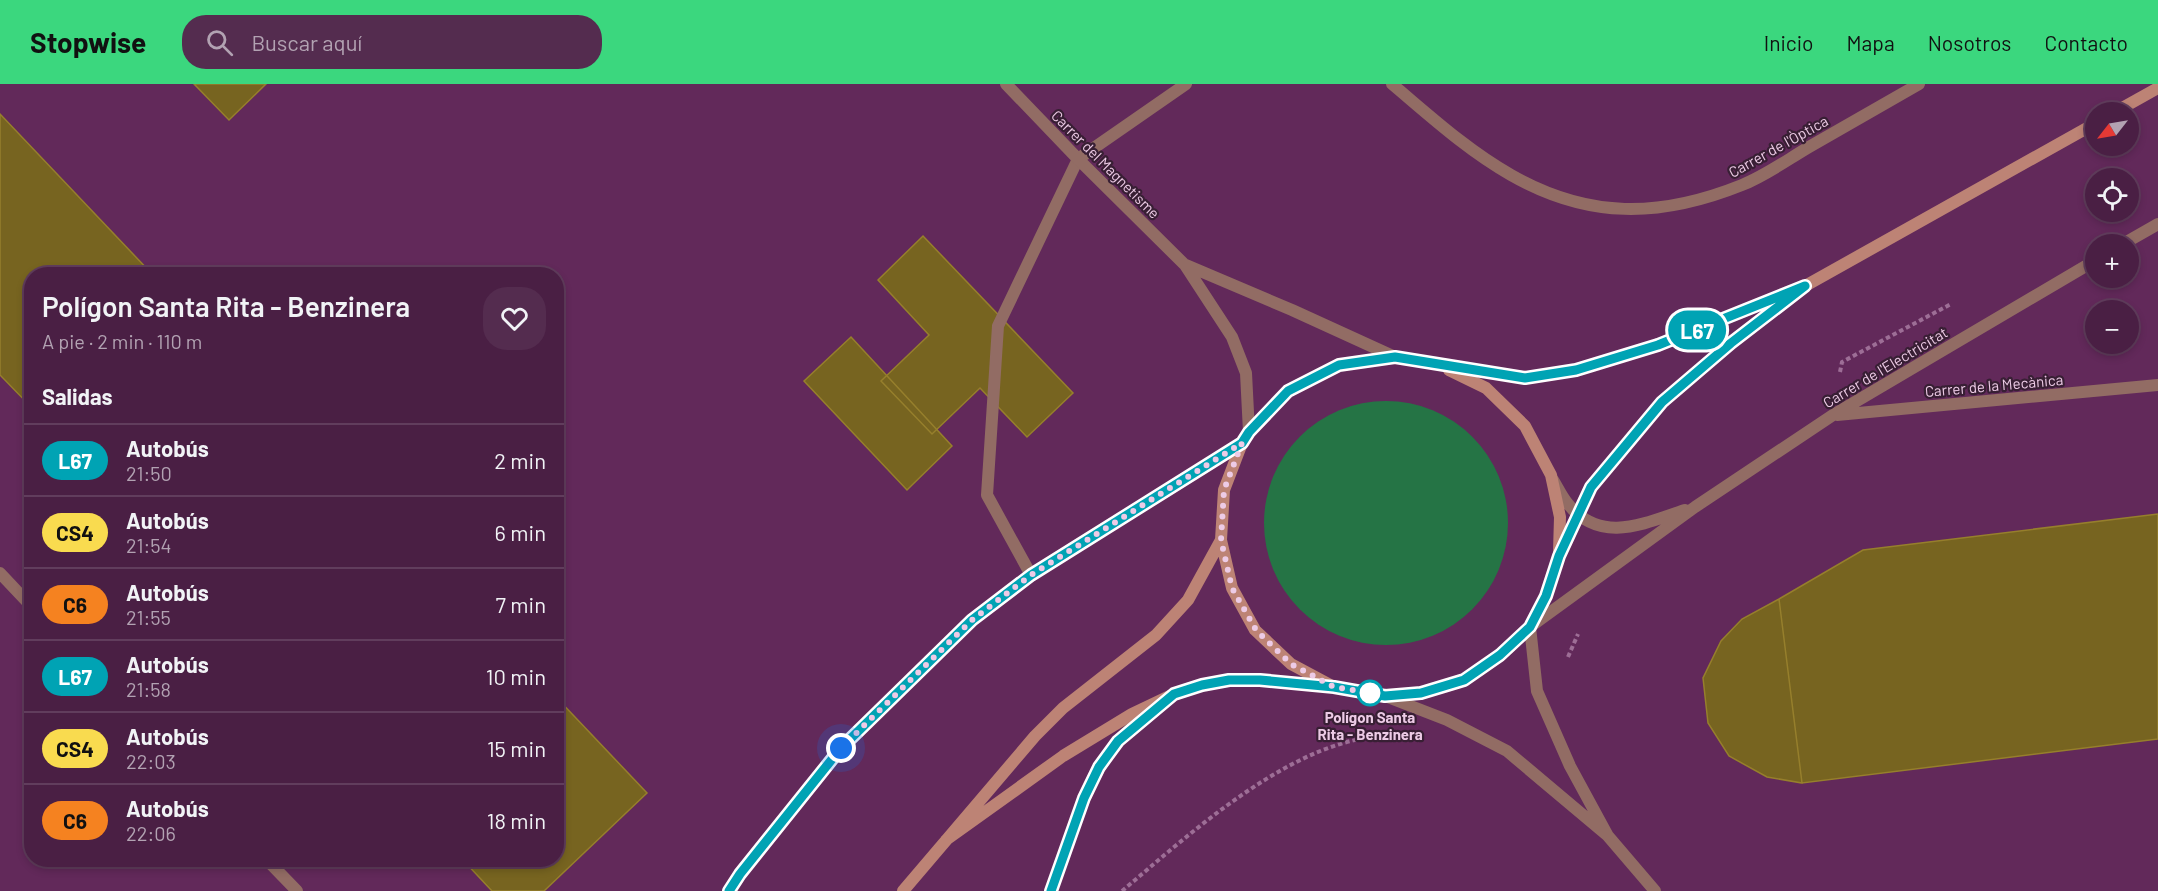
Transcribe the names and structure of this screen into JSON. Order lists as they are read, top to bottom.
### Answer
{
  "streets": {
    "street": [
      "Carrer de l'Òptica",
      "Carrer del Magnetisme",
      "Carrer de l'Electricitat",
      "Carrer de la Mecànica"
    ]
  },
  "crossings": [
    ["Carrer de l'Electricitat", "Carrer de la Mecànica"]
  ],
  "places": ["Polígon Santa Rita - Benzinera"],
  "lines": ["bus line L67"],
  "north": "bottom left",
  "page": {
    "header": "Stopwise",
    "search": "Buscar aquí",
    "nav": [
      "Inicio",
      "Mapa",
      "Nosotros",
      "Contacto"
    ],
    "on_map": "L67",
    "map_buttons": ["+", "−"],
    "heading": [
      ["Polígon Santa Rita - Benzinera", "A pie · 2 min · 110 m"],
      "Salidas"
    ],
    "list": [
      {
        "mark": "L67",
        "name": "Autobús",
        "note": "21:50",
        "value": "2 min"
      },
      {
        "mark": "CS4",
        "name": "Autobús",
        "note": "21:54",
        "value": "6 min"
      },
      {
        "mark": "C6",
        "name": "Autobús",
        "note": "21:55",
        "value": "7 min"
      },
      {
        "mark": "L67",
        "name": "Autobús",
        "note": "21:58",
        "value": "10 min"
      },
      {
        "mark": "CS4",
        "name": "Autobús",
        "note": "22:03",
        "value": "15 min"
      },
      {
        "mark": "C6",
        "name": "Autobús",
        "note": "22:06",
        "value": "18 min"
      }
    ]
  }
}
